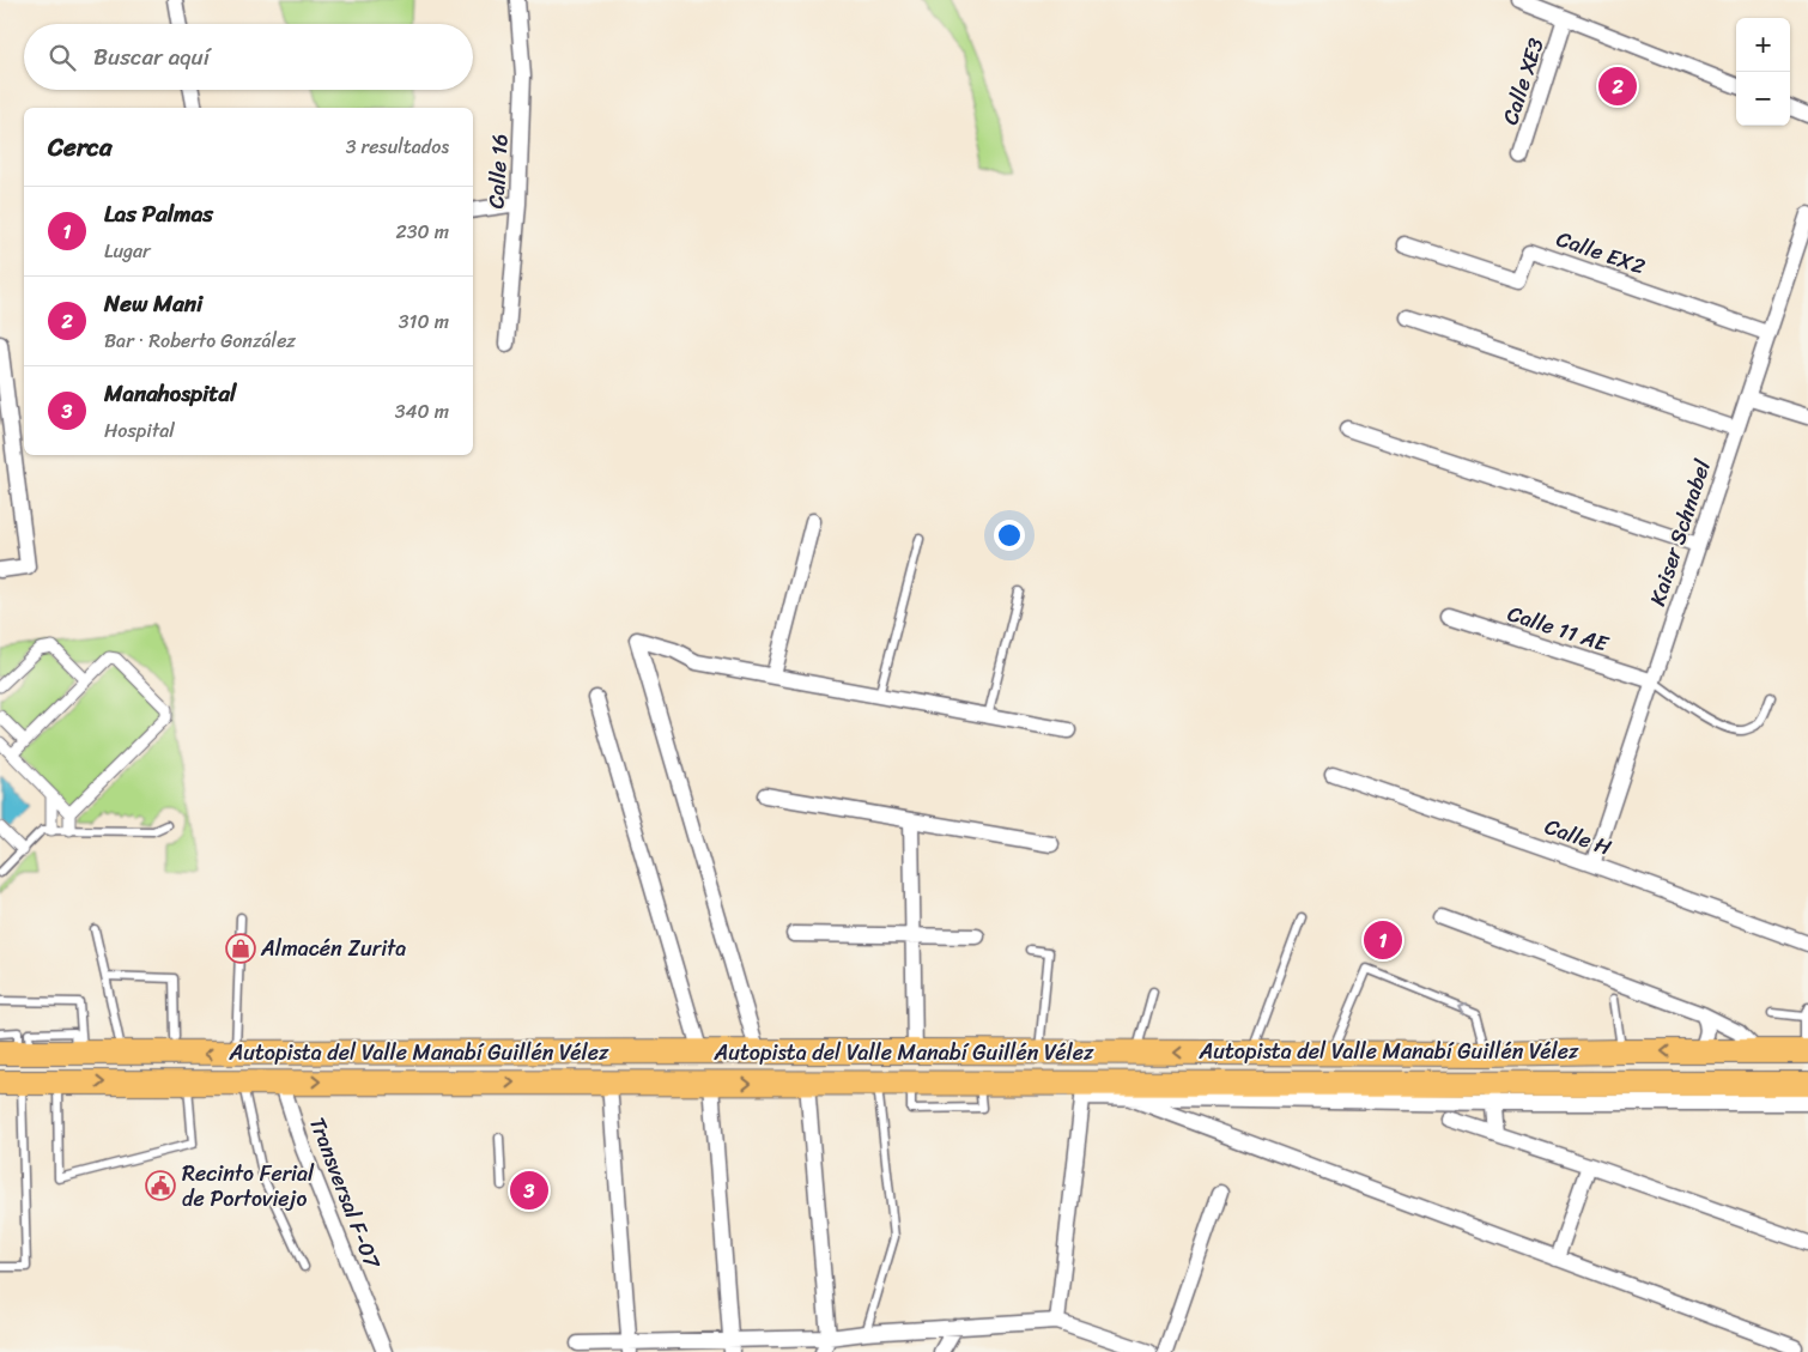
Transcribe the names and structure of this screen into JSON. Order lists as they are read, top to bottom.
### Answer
{
  "streets": {
    "main road": ["Autopista del Valle Manabí Guillén Vélez"],
    "street": [
      "Calle XE3",
      "Calle 16",
      "Calle EX2",
      "Kaiser Schnabel",
      "Calle 11 AE",
      "Calle H",
      "Transversal F-07"
    ]
  },
  "crossings": [
    ["Calle EX2", "Kaiser Schnabel"],
    ["Kaiser Schnabel", "Calle 11 AE"],
    ["Kaiser Schnabel", "Calle H"],
    ["Autopista del Valle Manabí Guillén Vélez", "Transversal F-07"]
  ],
  "places": {
    "shop": ["Almacén Zurita"],
    "public building": ["Recinto Ferial de Portoviejo"]
  },
  "page": {
    "map_buttons": ["+", "−"],
    "search": "Buscar aquí",
    "pins": ["2", "1", "3"],
    "heading": ["Cerca", "3 resultados"],
    "list": [
      {
        "mark": "1",
        "name": "Las Palmas",
        "note": "Lugar",
        "value": "230 m"
      },
      {
        "mark": "2",
        "name": "New Mani",
        "note": "Bar · Roberto González",
        "value": "310 m"
      },
      {
        "mark": "3",
        "name": "Manahospital",
        "note": "Hospital",
        "value": "340 m"
      }
    ]
  }
}
